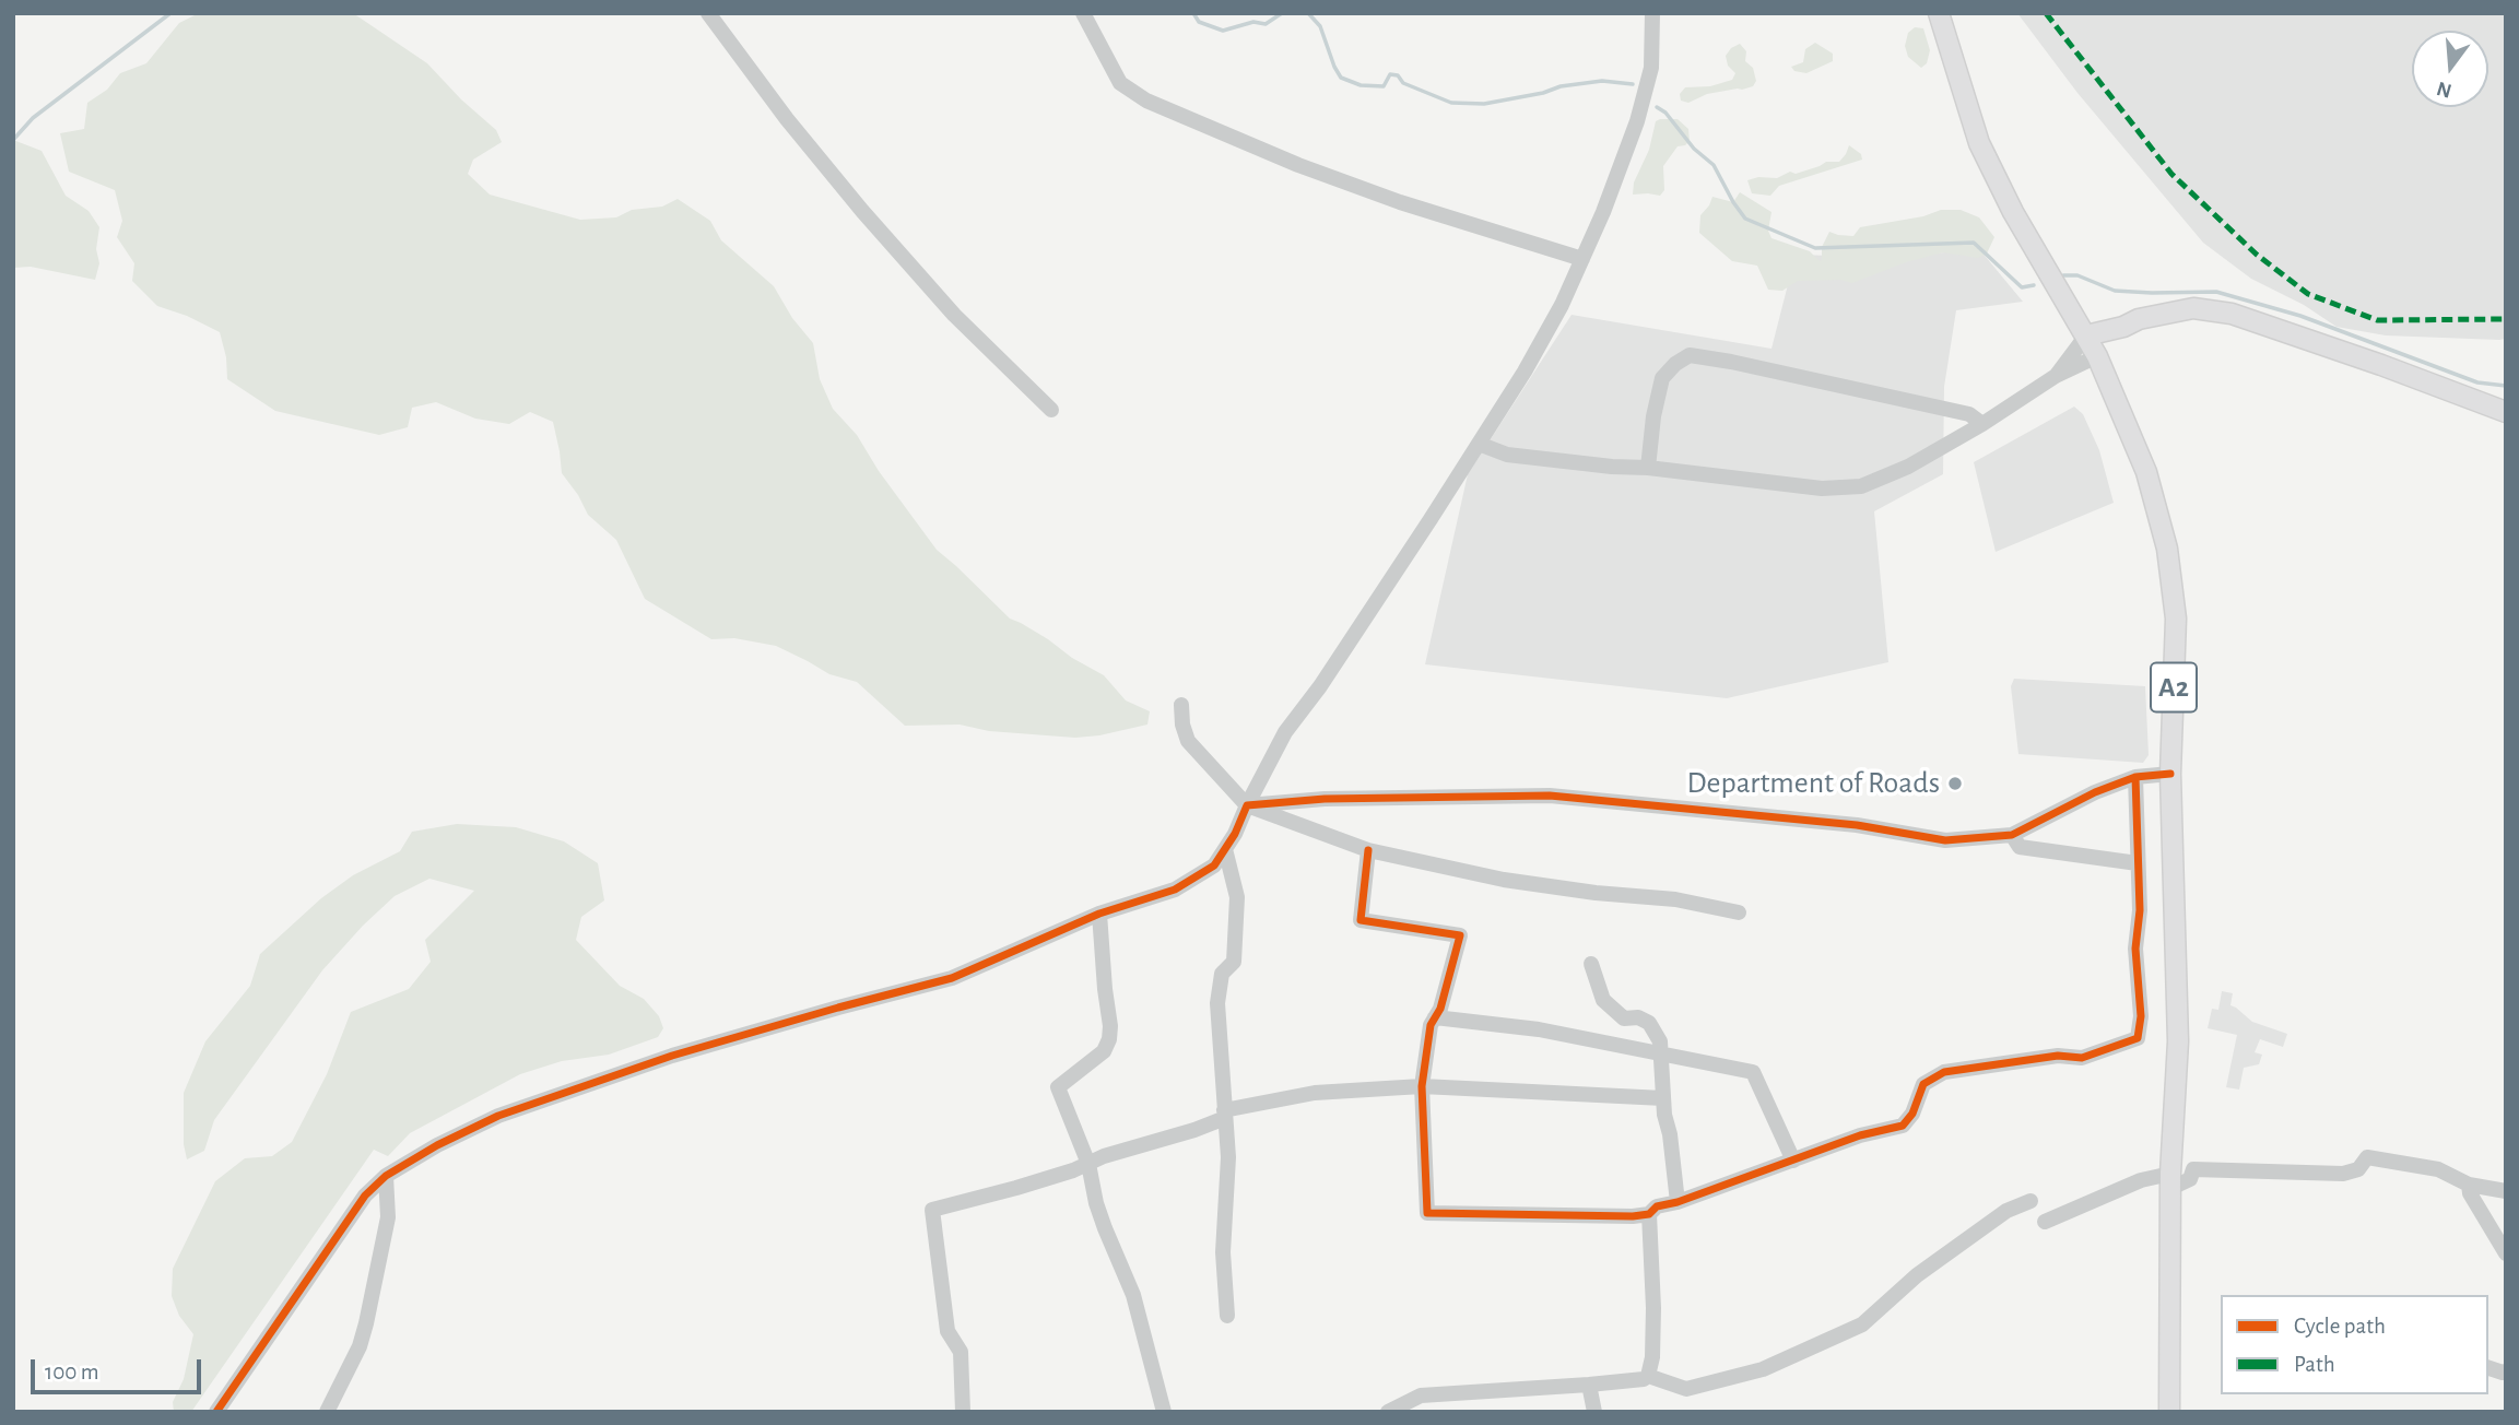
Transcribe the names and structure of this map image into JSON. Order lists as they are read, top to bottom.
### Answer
{
  "streets": {
    "main road": ["A2"]
  },
  "places": ["Department of Roads"],
  "legend": ["Cycle path", "Path"],
  "scale_bar": "100 m",
  "north": "bottom"
}
